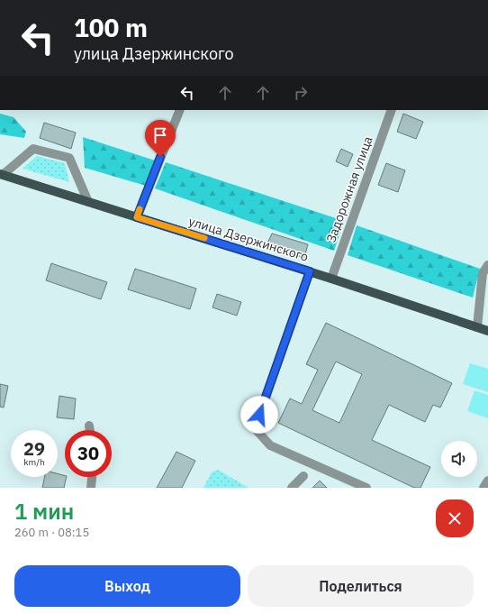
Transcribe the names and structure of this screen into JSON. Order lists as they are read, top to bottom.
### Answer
{
  "streets": {
    "main road": ["улица Дзержинского"],
    "street": ["Задорожная улица"]
  },
  "crossings": [
    ["Задорожная улица", "улица Дзержинского"]
  ],
  "page": {
    "turn": ["100 m", "улица Дзержинского"],
    "speed": "29 km/h",
    "limit": "30",
    "heading": ["1 мин", "260 m · 08:15"],
    "buttons": ["Выход", "Поделиться"]
  }
}
